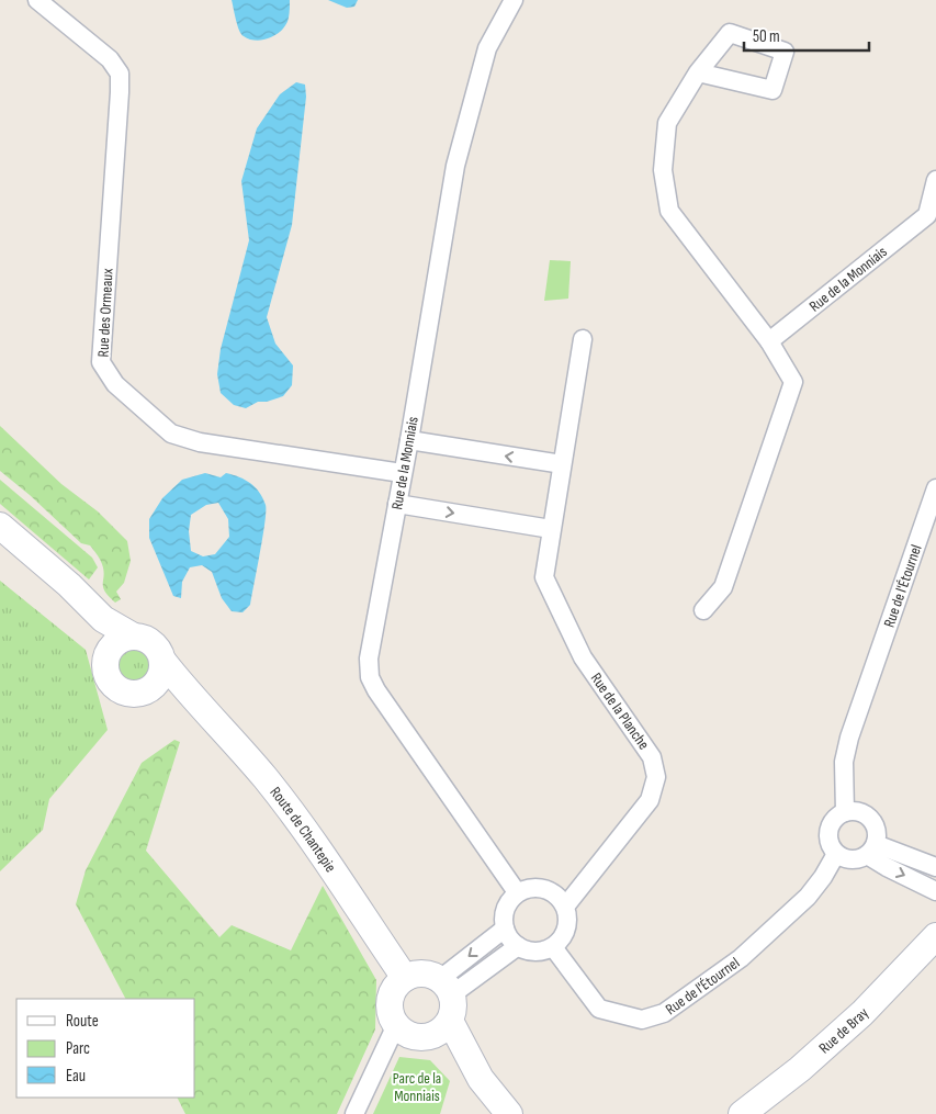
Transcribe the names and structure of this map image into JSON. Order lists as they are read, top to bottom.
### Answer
{
  "streets": {
    "street": [
      "Rue de la Monniais",
      "Rue des Ormeaux",
      "Rue de l'Étournel",
      "Rue de la Planche",
      "Route de Chantepie",
      "Rue de Bray"
    ]
  },
  "crossings": [
    ["Rue de la Monniais", "Rue des Ormeaux"],
    ["Rue de la Monniais", "Rue de l'Étournel"],
    ["Rue de la Monniais", "Rue de la Planche"],
    ["Rue de l'Étournel", "Rue de la Planche"]
  ],
  "parks": ["Parc de la Monniais"],
  "legend": ["Route", "Parc", "Eau"],
  "scale_bar": "50 m"
}
